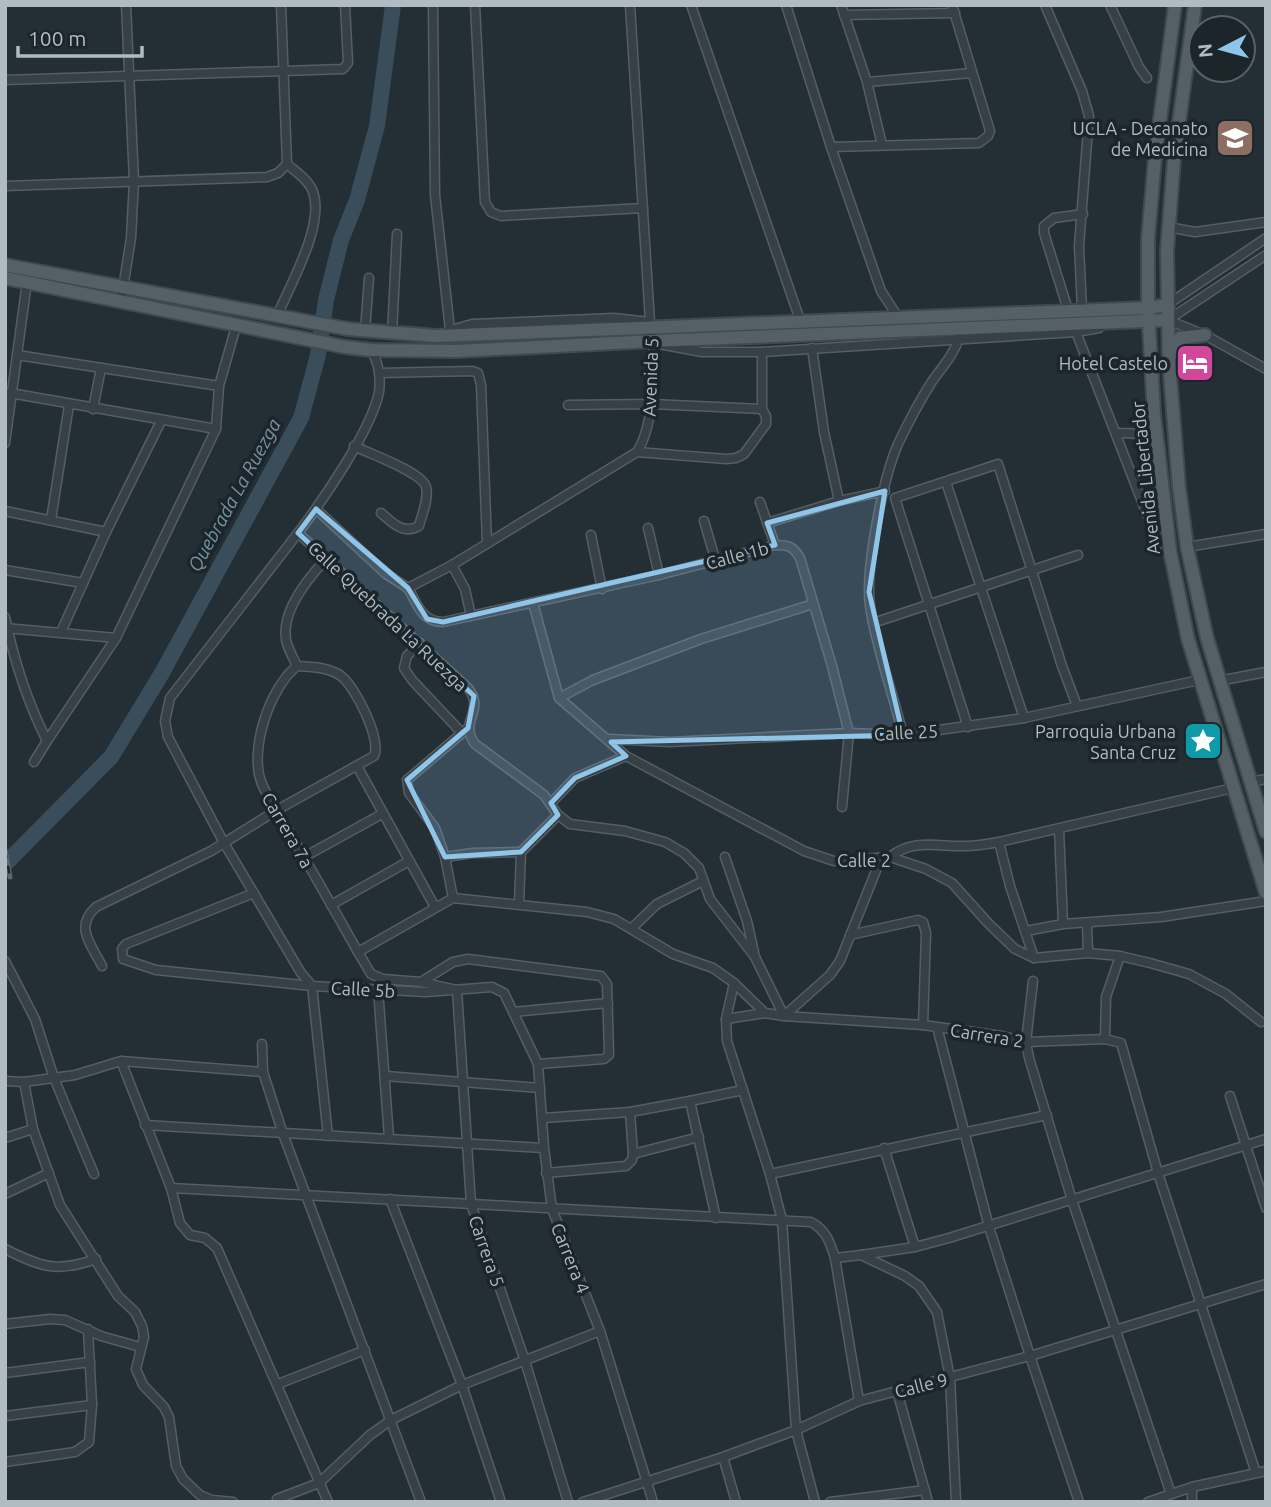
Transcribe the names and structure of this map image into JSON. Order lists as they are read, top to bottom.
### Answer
{
  "streets": {
    "main road": ["Avenida Libertador"],
    "street": [
      "Avenida 5",
      "Calle 1b",
      "Calle Quebrada La Ruezga",
      "Calle 25",
      "Carrera 7a",
      "Calle 2",
      "Calle 5b",
      "Carrera 2",
      "Carrera 5",
      "Carrera 4",
      "Calle 9"
    ]
  },
  "crossings": [
    ["Avenida Libertador", "Calle 25"],
    ["Calle 1b", "Calle 25"],
    ["Calle 25", "Calle 2"],
    ["Carrera 7a", "Calle 5b"],
    ["Carrera 7a", "Carrera 5"],
    ["Calle 5b", "Carrera 5"],
    ["Calle 5b", "Carrera 4"],
    ["Carrera 4", "Calle 9"]
  ],
  "water": ["Quebrada La Ruezga"],
  "places": {
    "school or university": ["UCLA - Decanato de Medicina"],
    "hotel": ["Hotel Castelo"],
    "place": ["Parroquia Urbana Santa Cruz"]
  },
  "scale_bar": "100 m",
  "north": "left"
}
